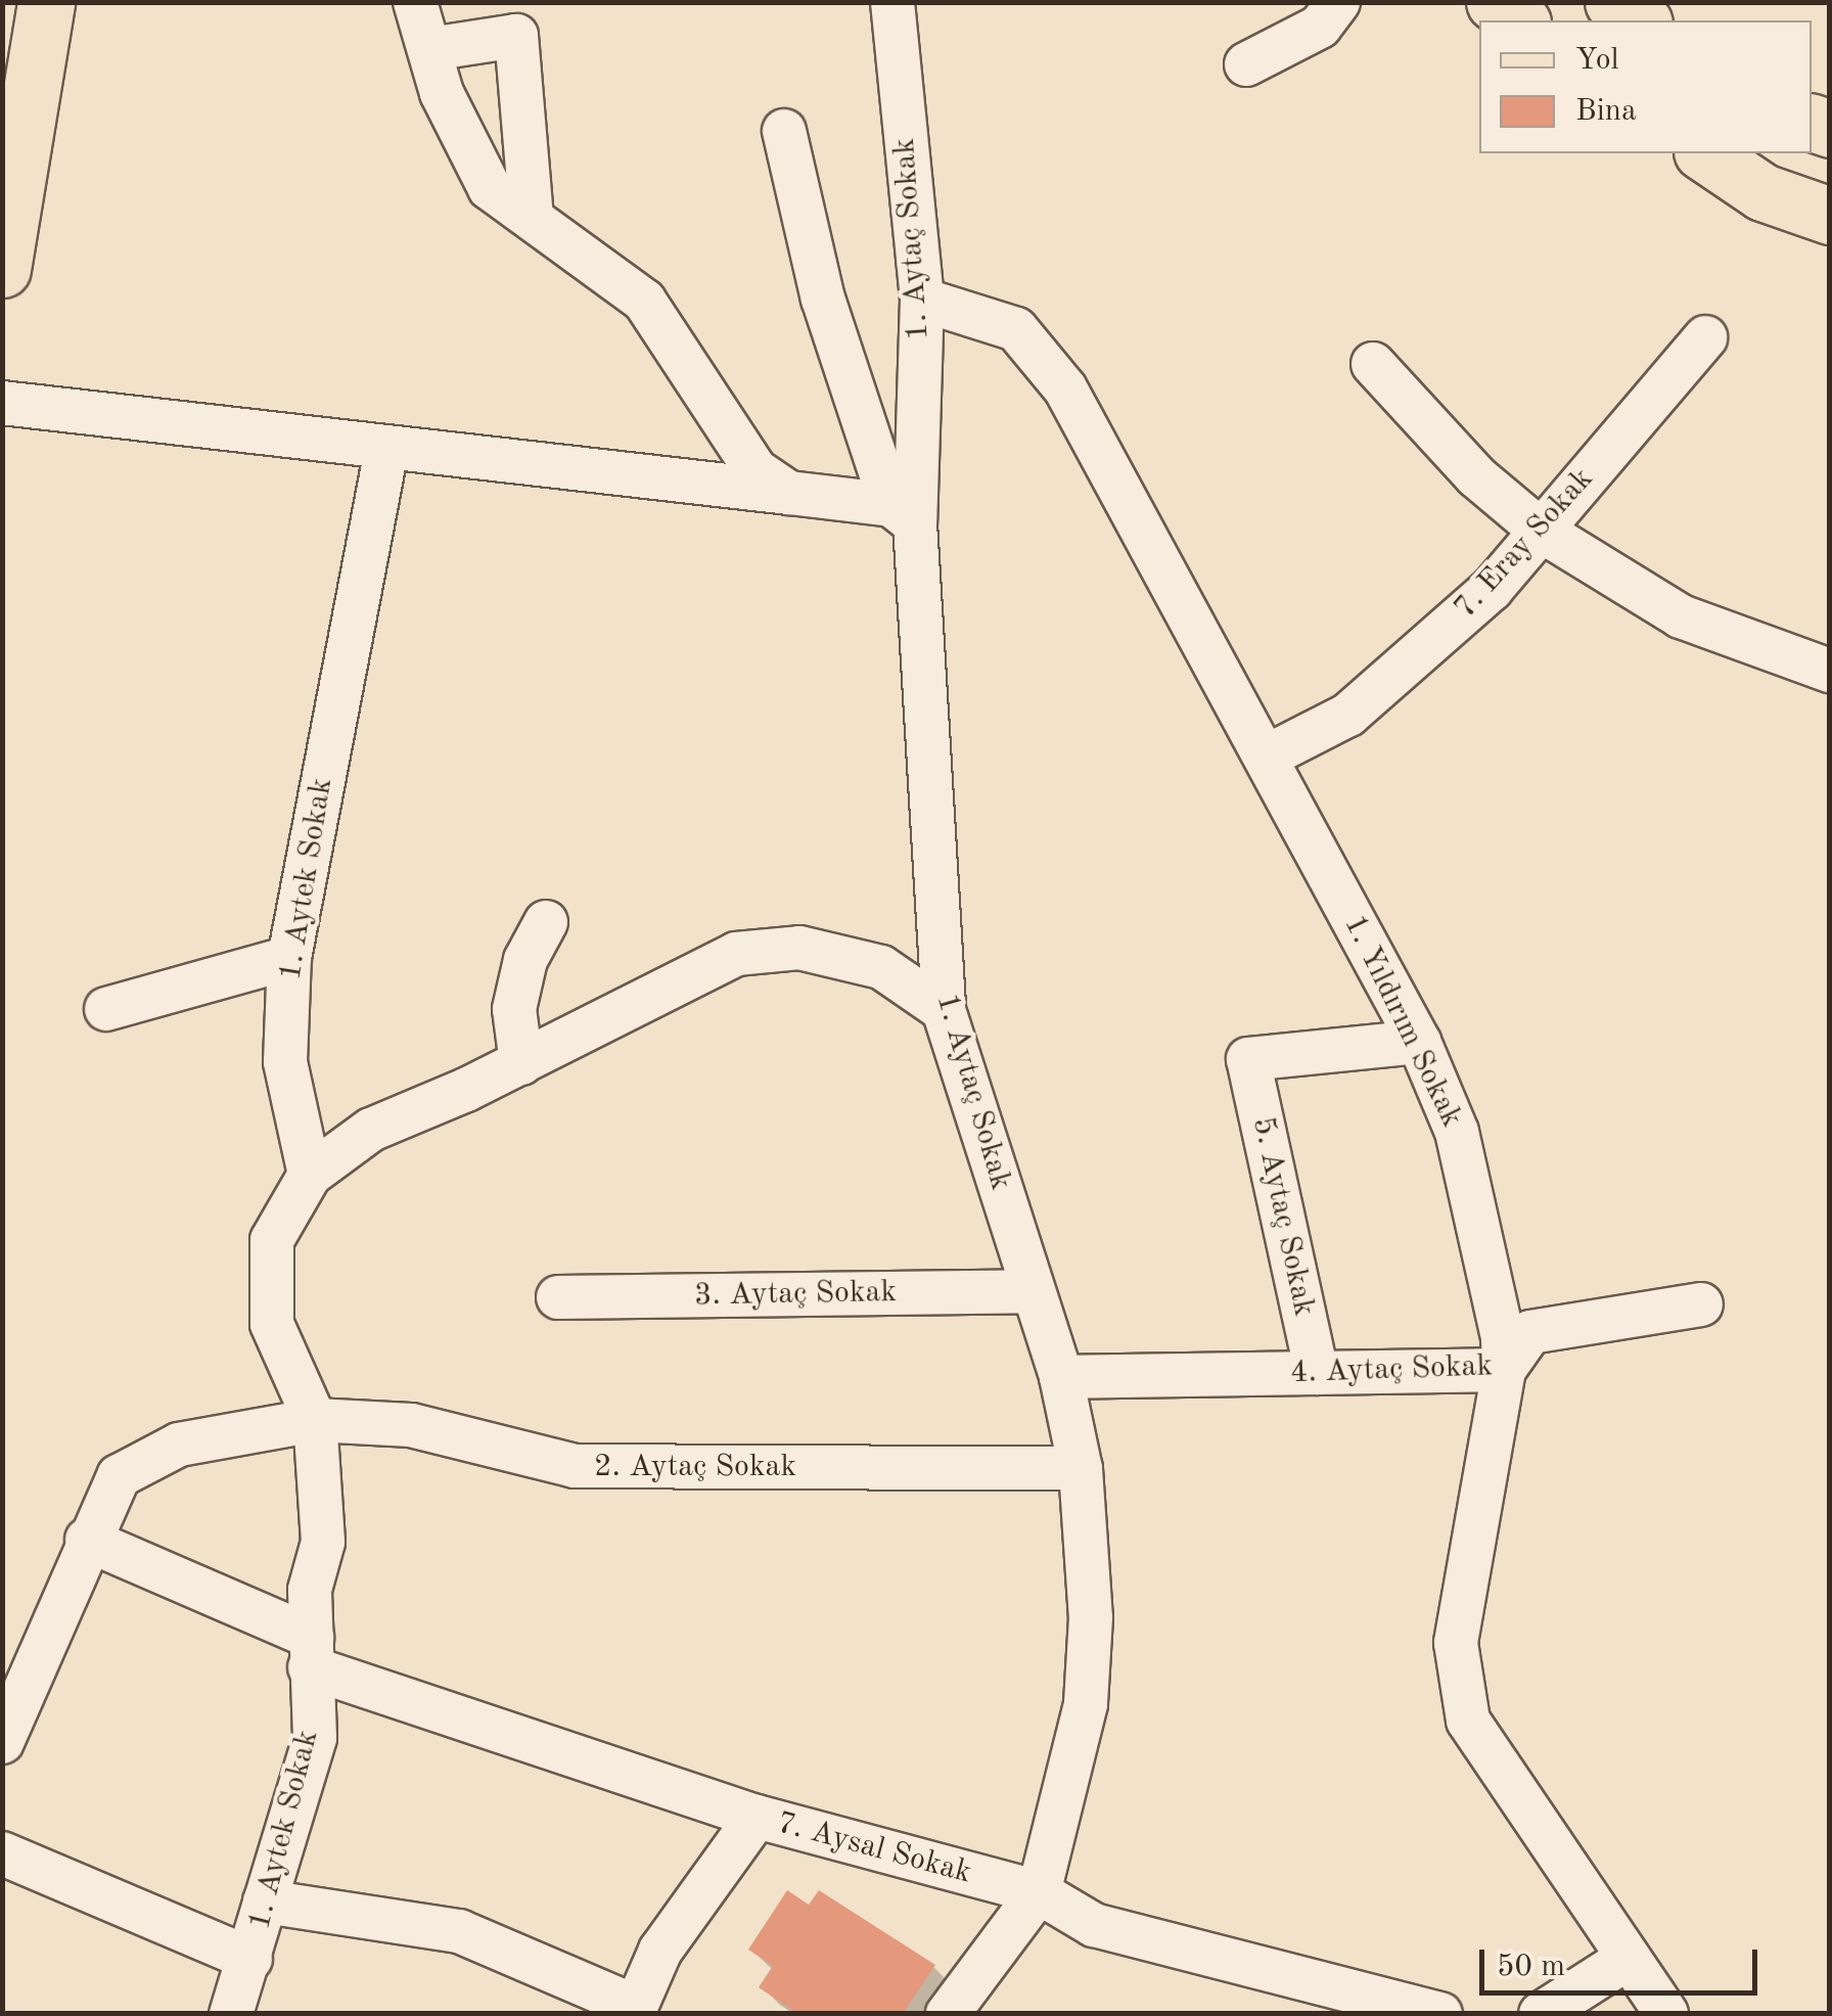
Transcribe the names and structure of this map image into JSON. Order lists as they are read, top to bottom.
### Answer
{
  "streets": {
    "street": [
      "1. Aytaç Sokak",
      "7. Eray Sokak",
      "1. Aytek Sokak",
      "1. Yıldırım Sokak",
      "5. Aytaç Sokak",
      "3. Aytaç Sokak",
      "4. Aytaç Sokak",
      "2. Aytaç Sokak",
      "7. Aysal Sokak"
    ]
  },
  "crossings": [
    ["1. Aytaç Sokak", "1. Yıldırım Sokak"],
    ["1. Aytaç Sokak", "3. Aytaç Sokak"],
    ["1. Aytaç Sokak", "4. Aytaç Sokak"],
    ["1. Aytaç Sokak", "2. Aytaç Sokak"],
    ["1. Aytaç Sokak", "7. Aysal Sokak"],
    ["7. Eray Sokak", "1. Yıldırım Sokak"],
    ["1. Aytek Sokak", "2. Aytaç Sokak"],
    ["1. Aytek Sokak", "7. Aysal Sokak"],
    ["1. Yıldırım Sokak", "5. Aytaç Sokak"],
    ["1. Yıldırım Sokak", "4. Aytaç Sokak"],
    ["5. Aytaç Sokak", "4. Aytaç Sokak"],
    ["2. Aytaç Sokak", "7. Aysal Sokak"]
  ],
  "legend": ["Yol", "Bina"],
  "scale_bar": "50 m"
}
